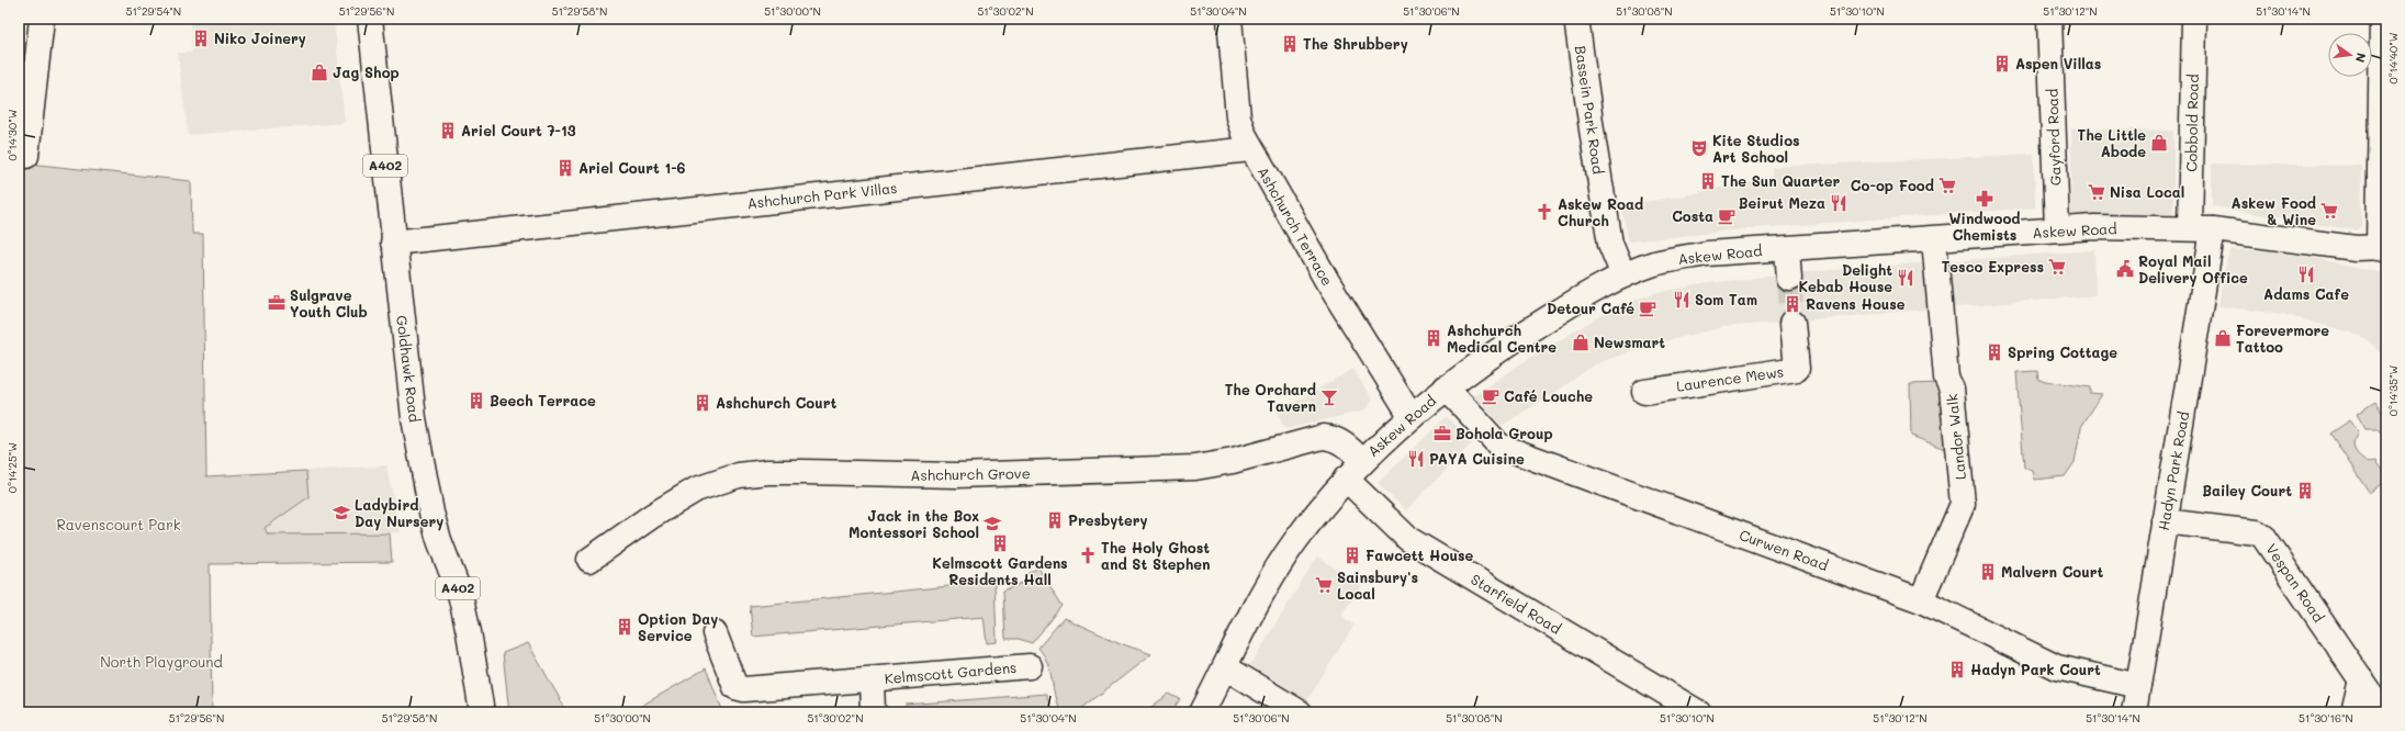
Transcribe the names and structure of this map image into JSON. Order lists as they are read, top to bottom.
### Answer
{
  "streets": {
    "street": [
      "Bassein Park Road",
      "Cobbold Road",
      "Gayford Road",
      "A402",
      "Ashchurch Park Villas",
      "Ashchurch Terrace",
      "Askew Road",
      "Goldhawk Road",
      "Laurence Mews",
      "Landor Walk",
      "Hadyn Park Road",
      "Ashchurch Grove",
      "Curwen Road",
      "Vespan Road",
      "Starfield Road",
      "Kelmscott Gardens"
    ]
  },
  "crossings": [
    ["Bassein Park Road", "Askew Road"],
    ["Cobbold Road", "Askew Road"],
    ["Cobbold Road", "Hadyn Park Road"],
    ["Gayford Road", "Askew Road"],
    ["Ashchurch Park Villas", "Ashchurch Terrace"],
    ["Ashchurch Park Villas", "Goldhawk Road"],
    ["Ashchurch Terrace", "Askew Road"],
    ["Askew Road", "Landor Walk"],
    ["Askew Road", "Hadyn Park Road"],
    ["Askew Road", "Ashchurch Grove"],
    ["Askew Road", "Curwen Road"],
    ["Askew Road", "Starfield Road"],
    ["Landor Walk", "Curwen Road"],
    ["Hadyn Park Road", "Curwen Road"],
    ["Hadyn Park Road", "Vespan Road"]
  ],
  "parks": ["Ravenscourt Park", "North Playground"],
  "places": {
    "building": [
      "Niko Joinery",
      "The Shrubbery",
      "Aspen Villas",
      "Ariel Court 7-13",
      "Ariel Court 1-6",
      "The Sun Quarter",
      "Ravens House",
      "Ashchurch Medical Centre",
      "Spring Cottage",
      "Beech Terrace",
      "Ashchurch Court",
      "Bailey Court",
      "Presbytery",
      "Kelmscott Gardens Residents Hall",
      "Fawcett House",
      "Malvern Court",
      "Option Day Service",
      "Hadyn Park Court"
    ],
    "shop": [
      "Jag Shop",
      "The Little Abode",
      "Forevermore Tattoo",
      "Newsmart"
    ],
    "theatre": ["Kite Studios Art School"],
    "supermarket": [
      "Co-op Food",
      "Nisa Local",
      "Askew Food & Wine",
      "Tesco Express",
      "Sainsbury's Local"
    ],
    "pharmacy": ["Windwood Chemists"],
    "restaurant": [
      "Beirut Meza",
      "Adams Cafe",
      "Delight Kebab House",
      "Som Tam",
      "PAYA Cuisine"
    ],
    "church": ["Askew Road Church", "The Holy Ghost and St Stephen"],
    "cafe": ["Costa", "Detour Café", "Café Louche"],
    "public building": ["Royal Mail Delivery Office"],
    "office": ["Sulgrave Youth Club", "Bohola Group"],
    "bar": ["The Orchard Tavern"],
    "school or university": ["Ladybird Day Nursery", "Jack in the Box Montessori School"]
  },
  "north": "right",
  "coordinates": [
    "51°29'54\"N",
    "51°29'56\"N",
    "51°29'58\"N",
    "51°30'00\"N",
    "51°30'02\"N",
    "51°30'04\"N",
    "51°30'06\"N",
    "51°30'08\"N",
    "51°30'10\"N",
    "51°30'12\"N",
    "51°30'14\"N",
    "0°14'40\"W",
    "0°14'30\"W",
    "0°14'35\"W",
    "0°14'25\"W",
    "51°30'16\"N"
  ]
}
